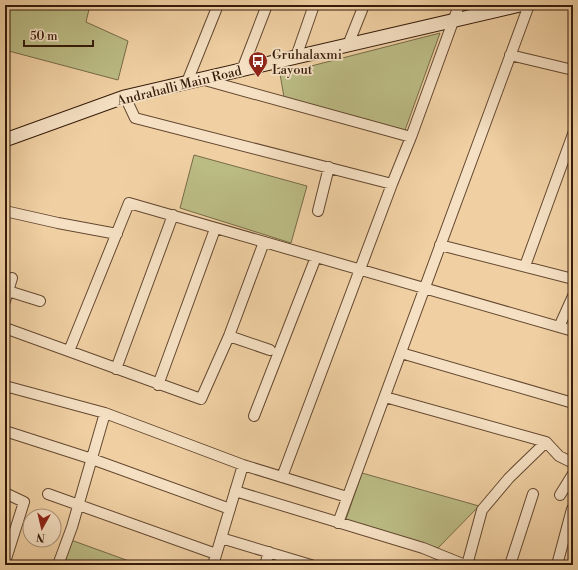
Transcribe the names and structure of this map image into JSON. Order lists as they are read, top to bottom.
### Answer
{
  "streets": {
    "main road": ["Andrahalli Main Road"]
  },
  "places": {
    "bus stop": ["Gruhalaxmi Layout"]
  },
  "scale_bar": "50 m",
  "north": "bottom"
}
